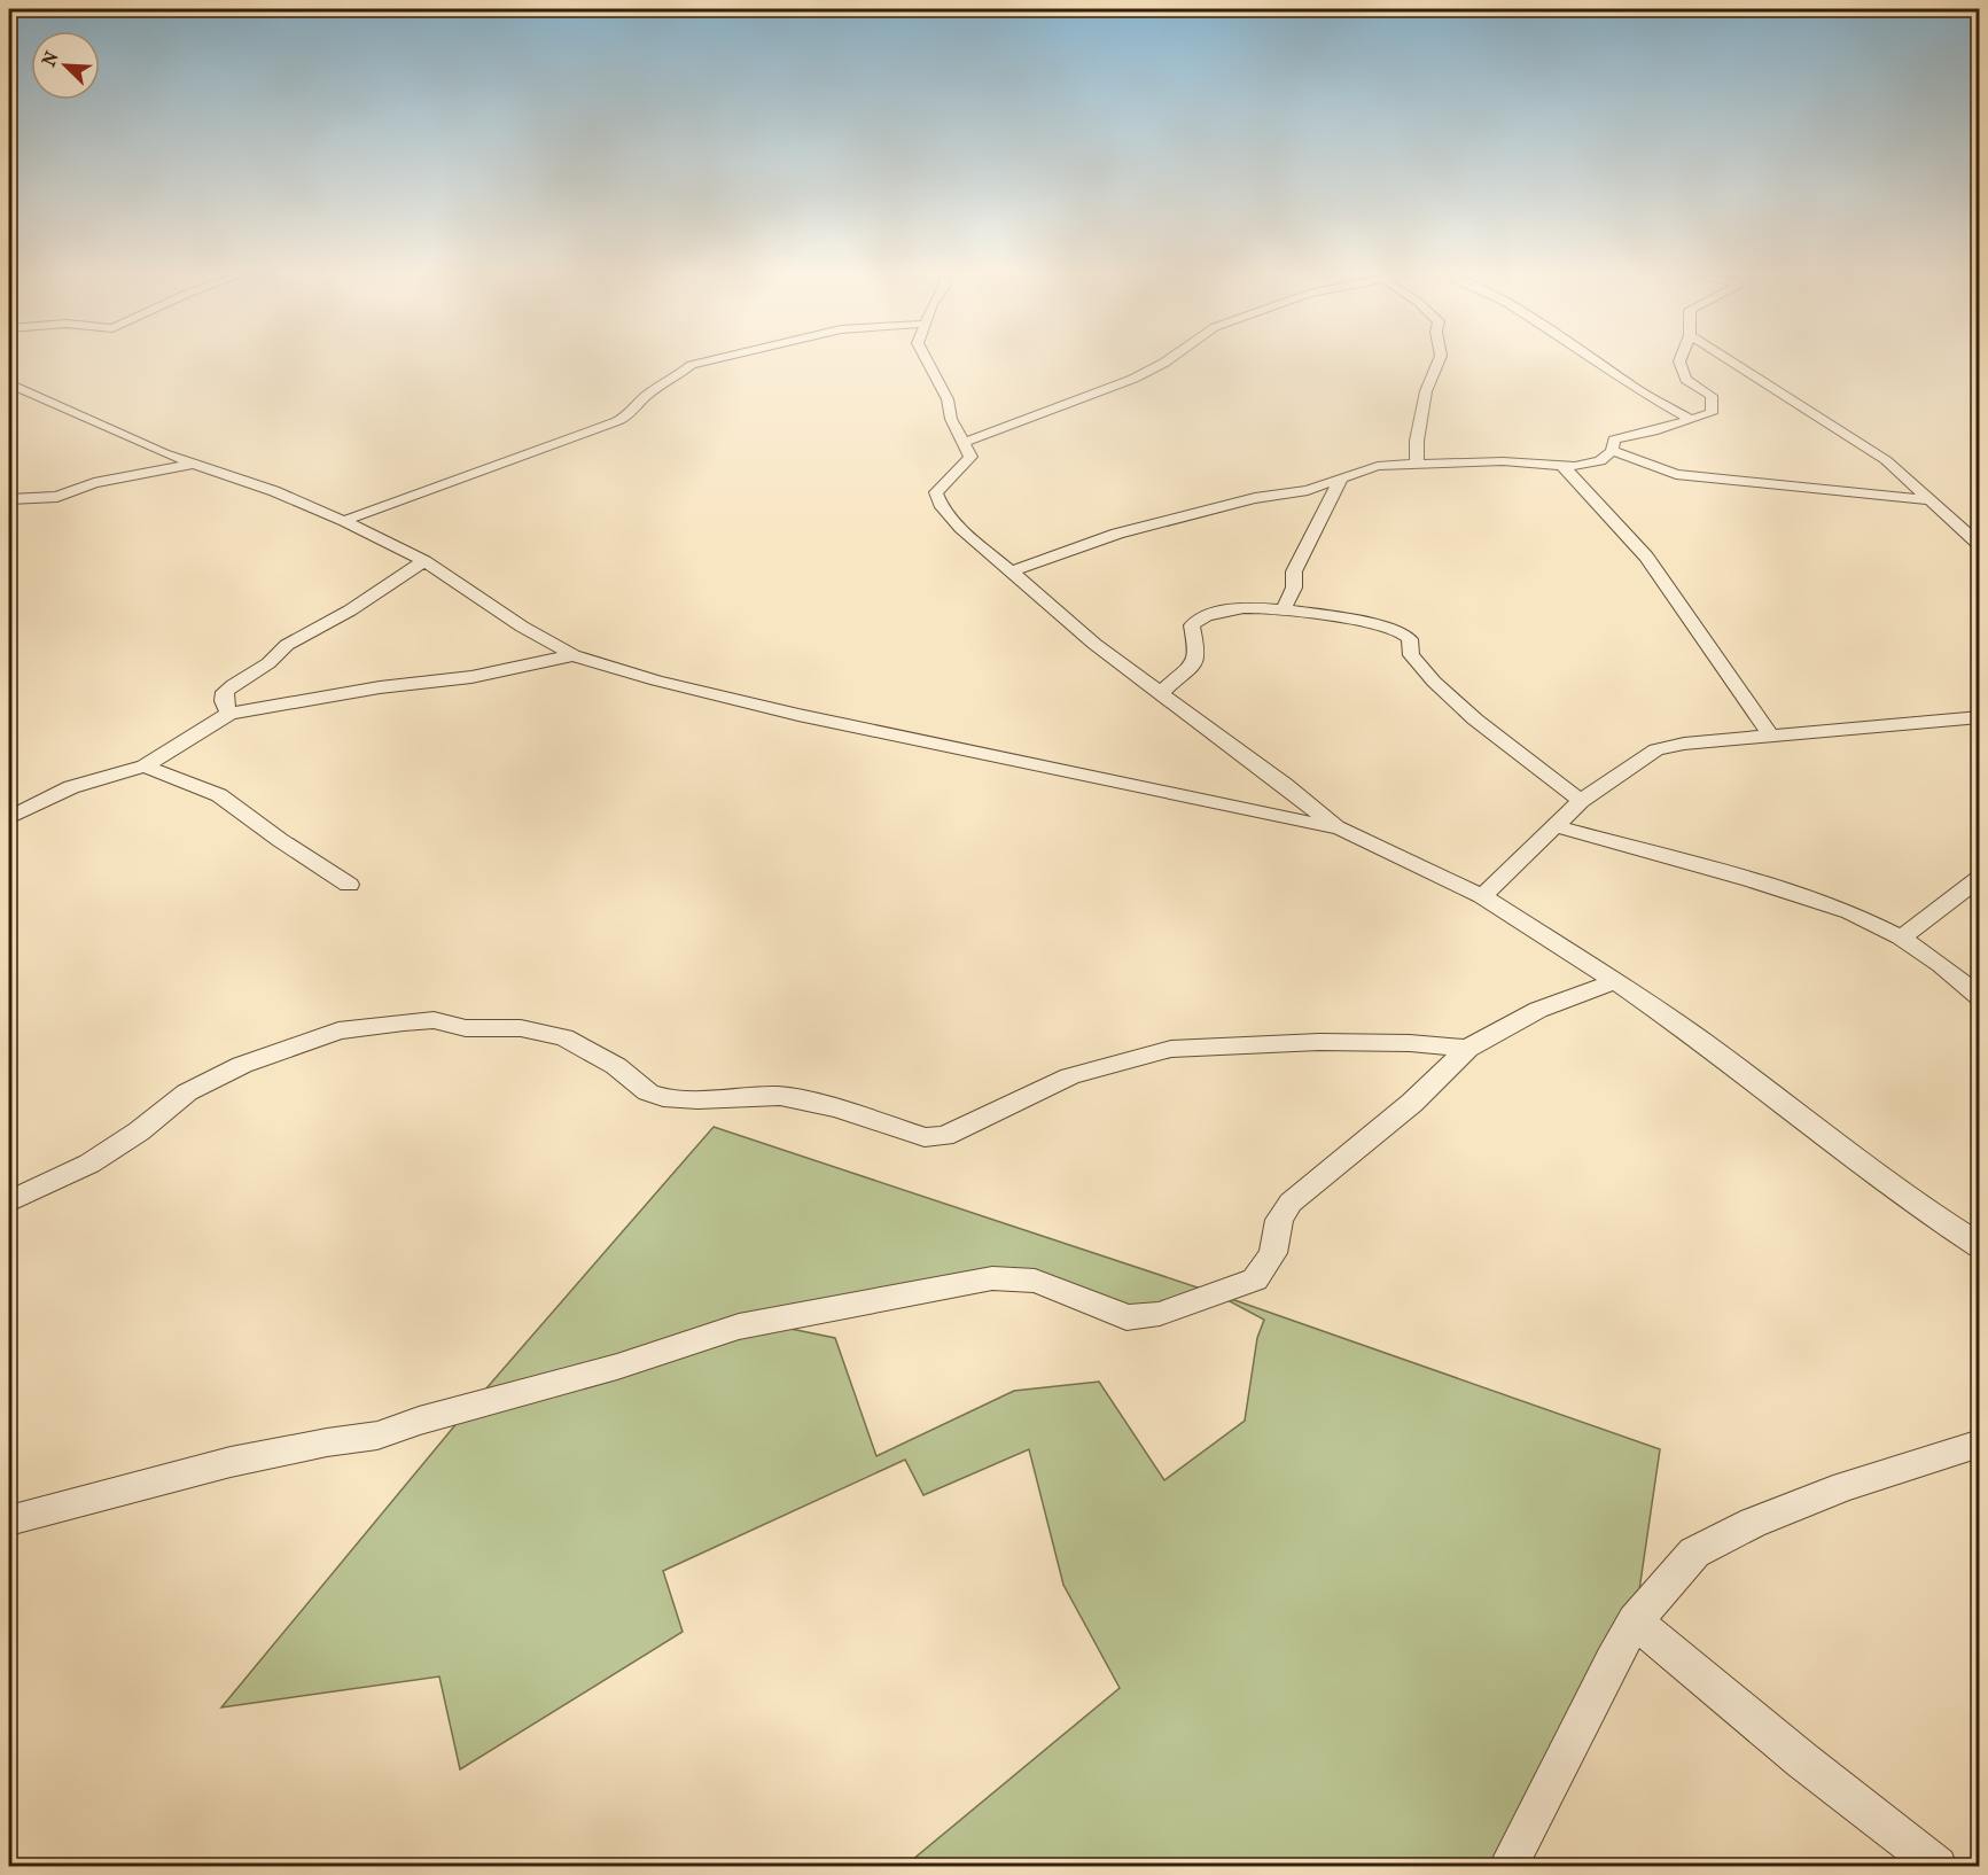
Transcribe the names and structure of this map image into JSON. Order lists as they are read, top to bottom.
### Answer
{
  "north": "top left"
}
